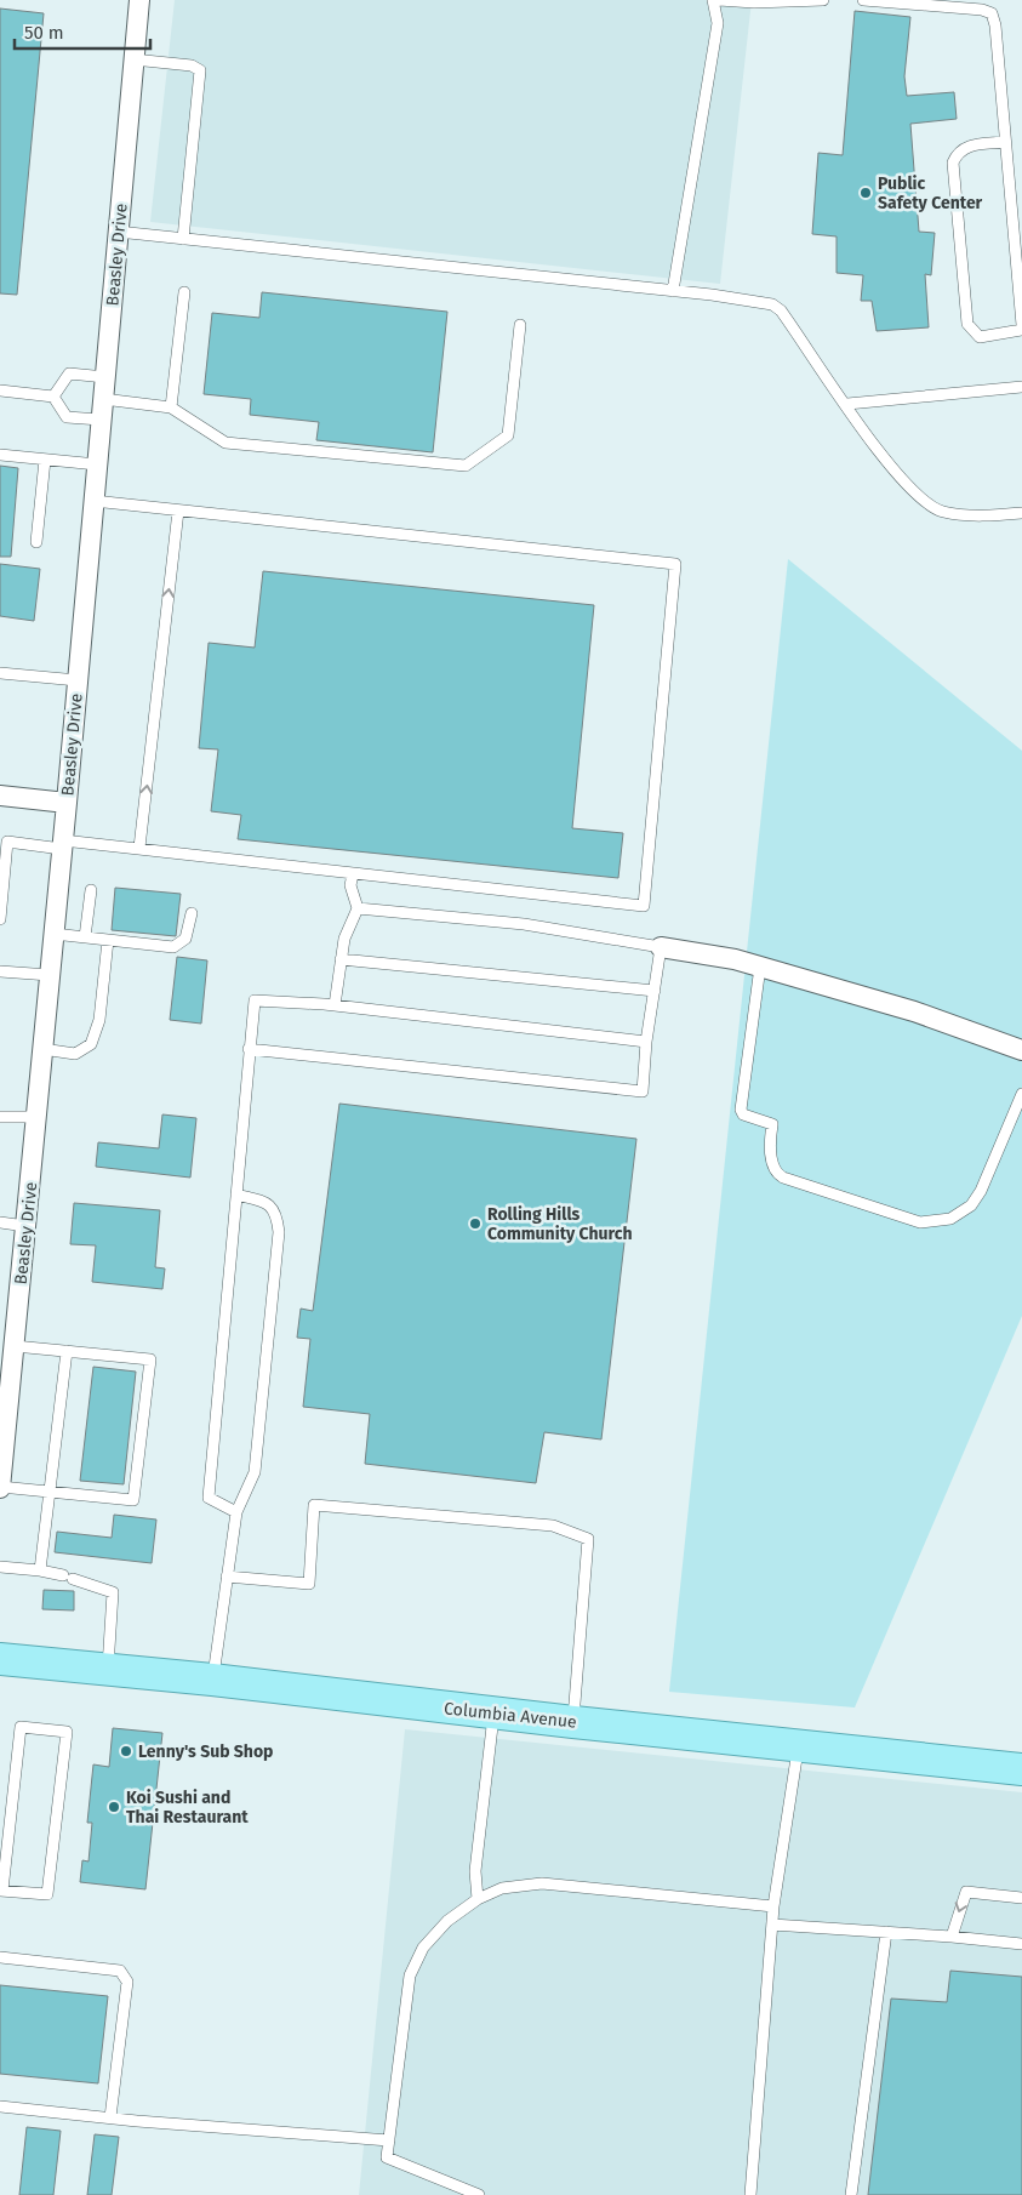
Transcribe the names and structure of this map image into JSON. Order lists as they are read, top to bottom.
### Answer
{
  "streets": {
    "main road": ["Columbia Avenue"],
    "street": ["Beasley Drive"]
  },
  "places": [
    "Public Safety Center",
    "Rolling Hills Community Church",
    "Lenny's Sub Shop",
    "Koi Sushi and Thai Restaurant"
  ],
  "scale_bar": "50 m"
}
